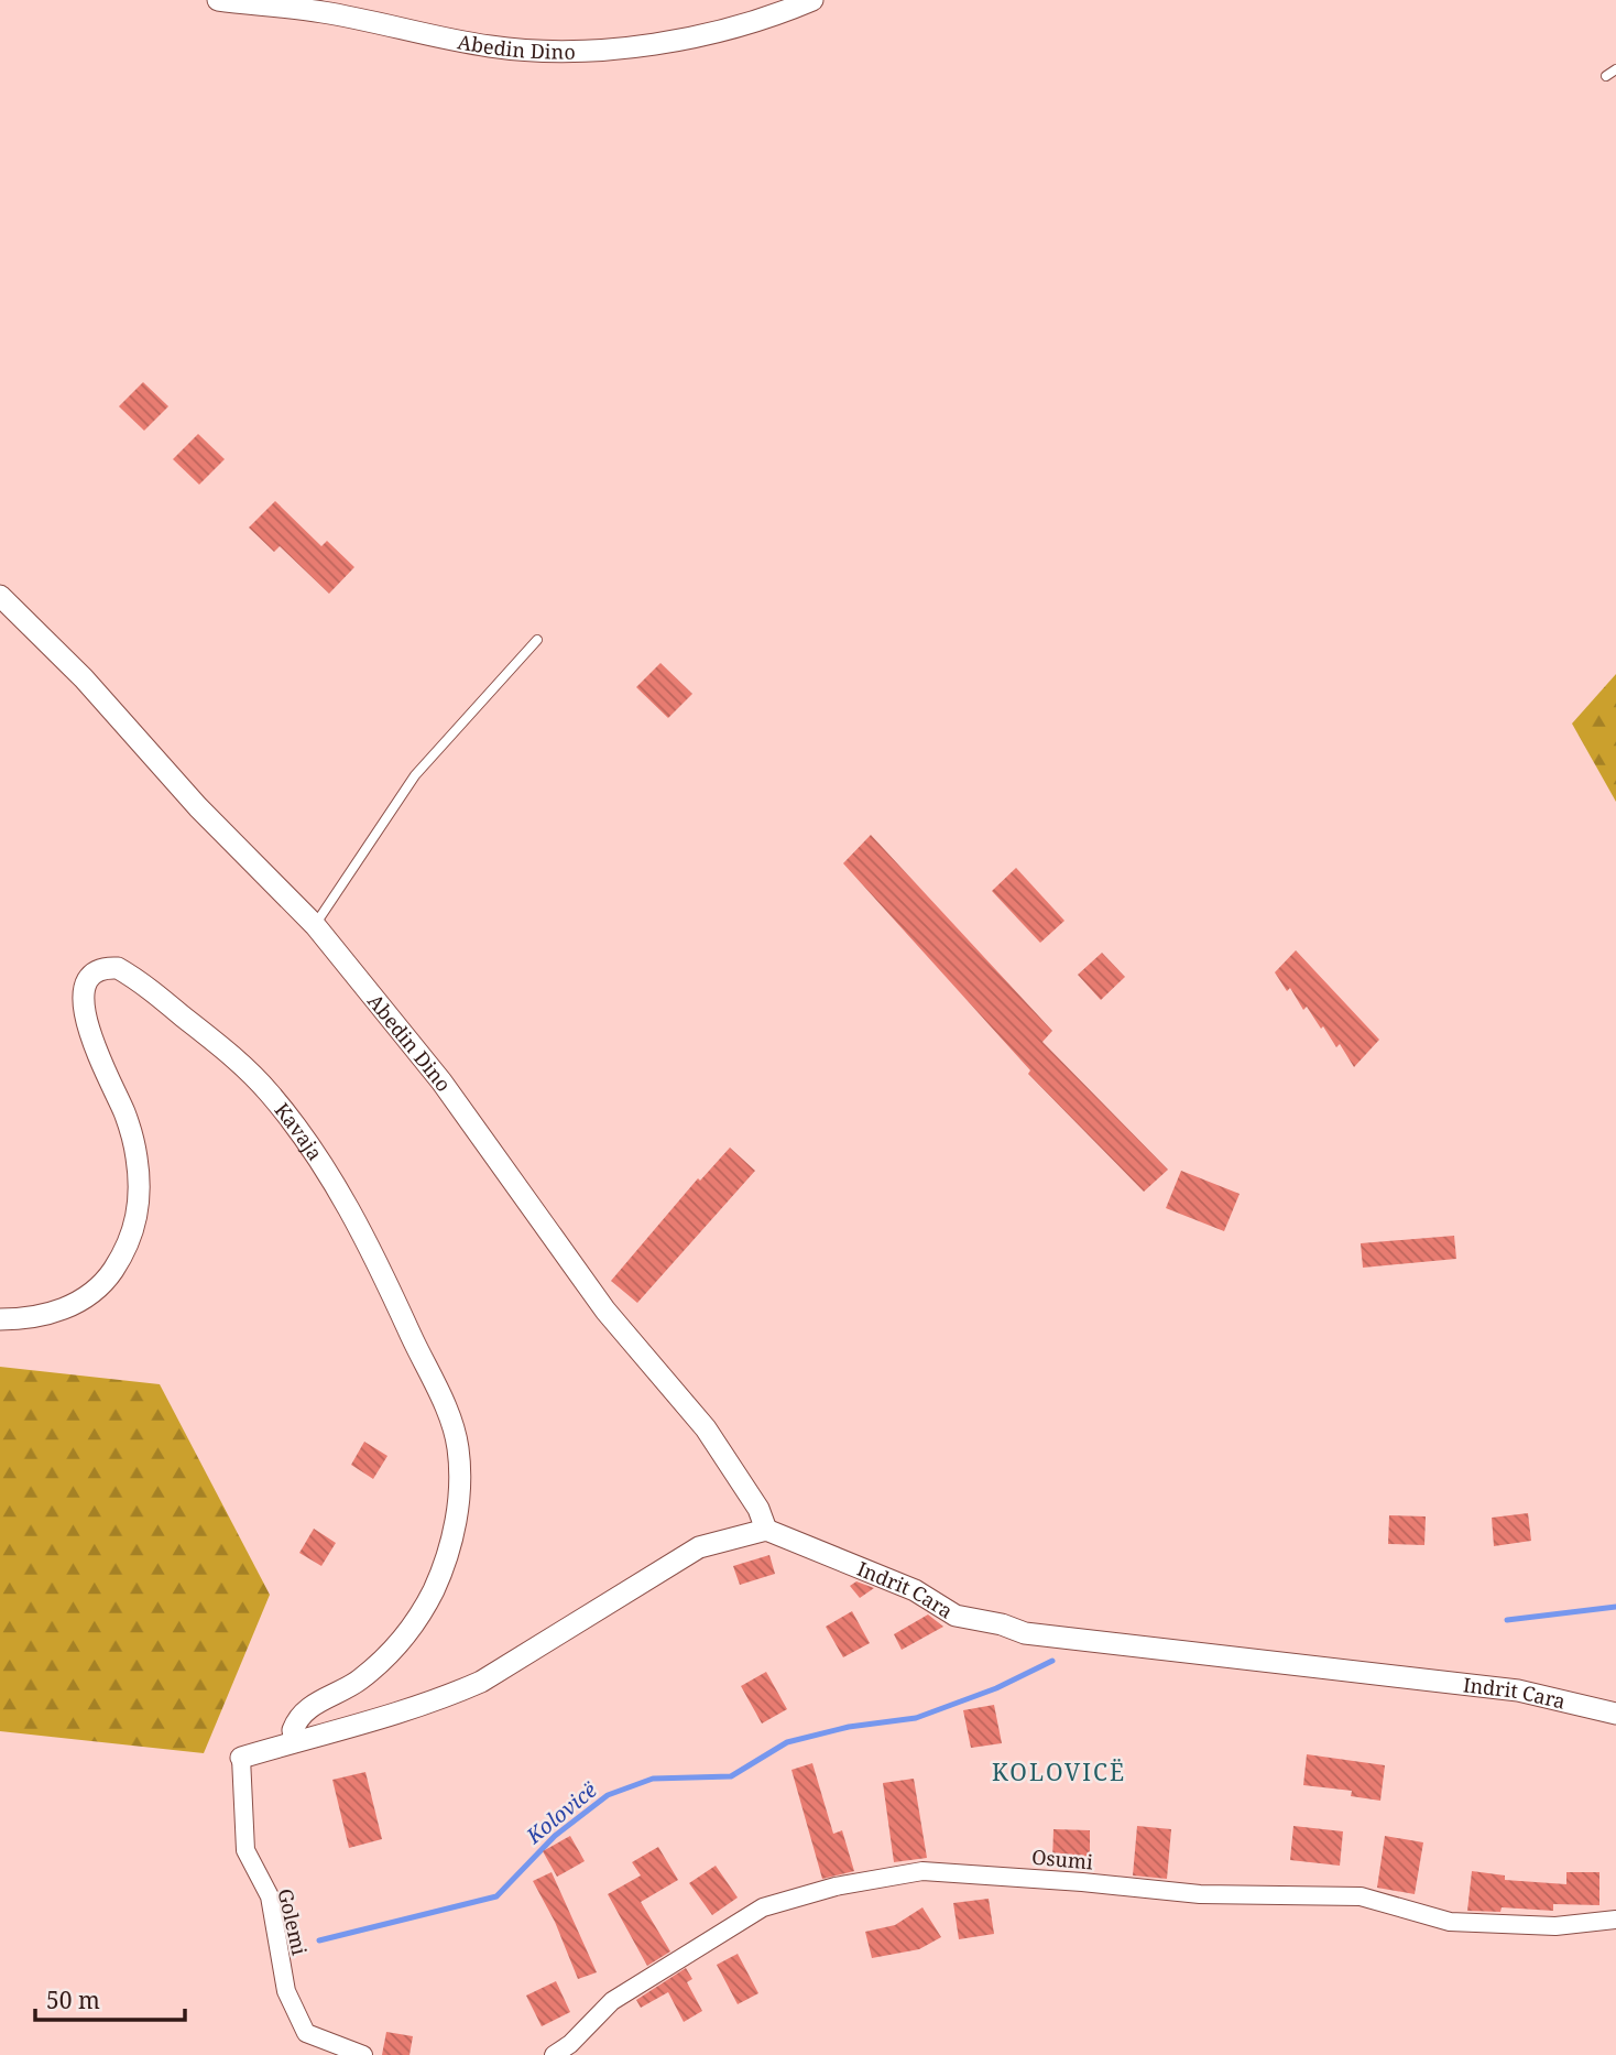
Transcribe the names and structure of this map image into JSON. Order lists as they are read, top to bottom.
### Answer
{
  "streets": {
    "street": [
      "Abedin Dino",
      "Kavaja",
      "Indrit Cara",
      "Osumi",
      "Golemi"
    ]
  },
  "crossings": [
    ["Abedin Dino", "Indrit Cara"]
  ],
  "districts": ["KOLOVICË"],
  "water": ["Kolovicë"],
  "scale_bar": "50 m"
}
